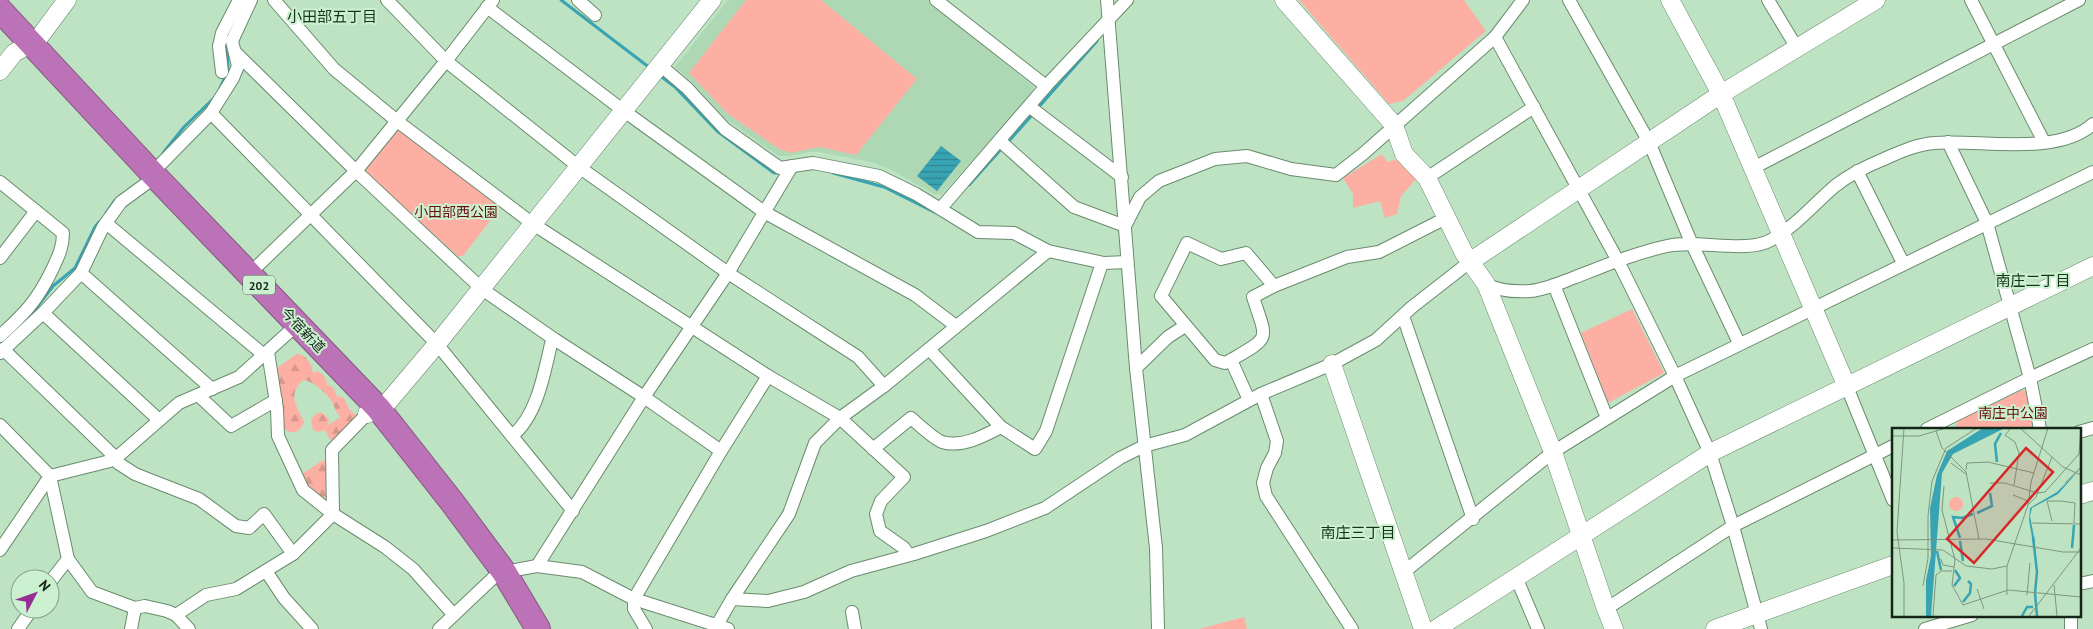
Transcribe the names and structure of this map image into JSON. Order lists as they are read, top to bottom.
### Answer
{
  "streets": {
    "highway": ["202", "今宿新道"]
  },
  "districts": ["小田部五丁目", "南庄二丁目", "南庄三丁目"],
  "parks": ["小田部西公園", "南庄中公園"],
  "north": "top right"
}
